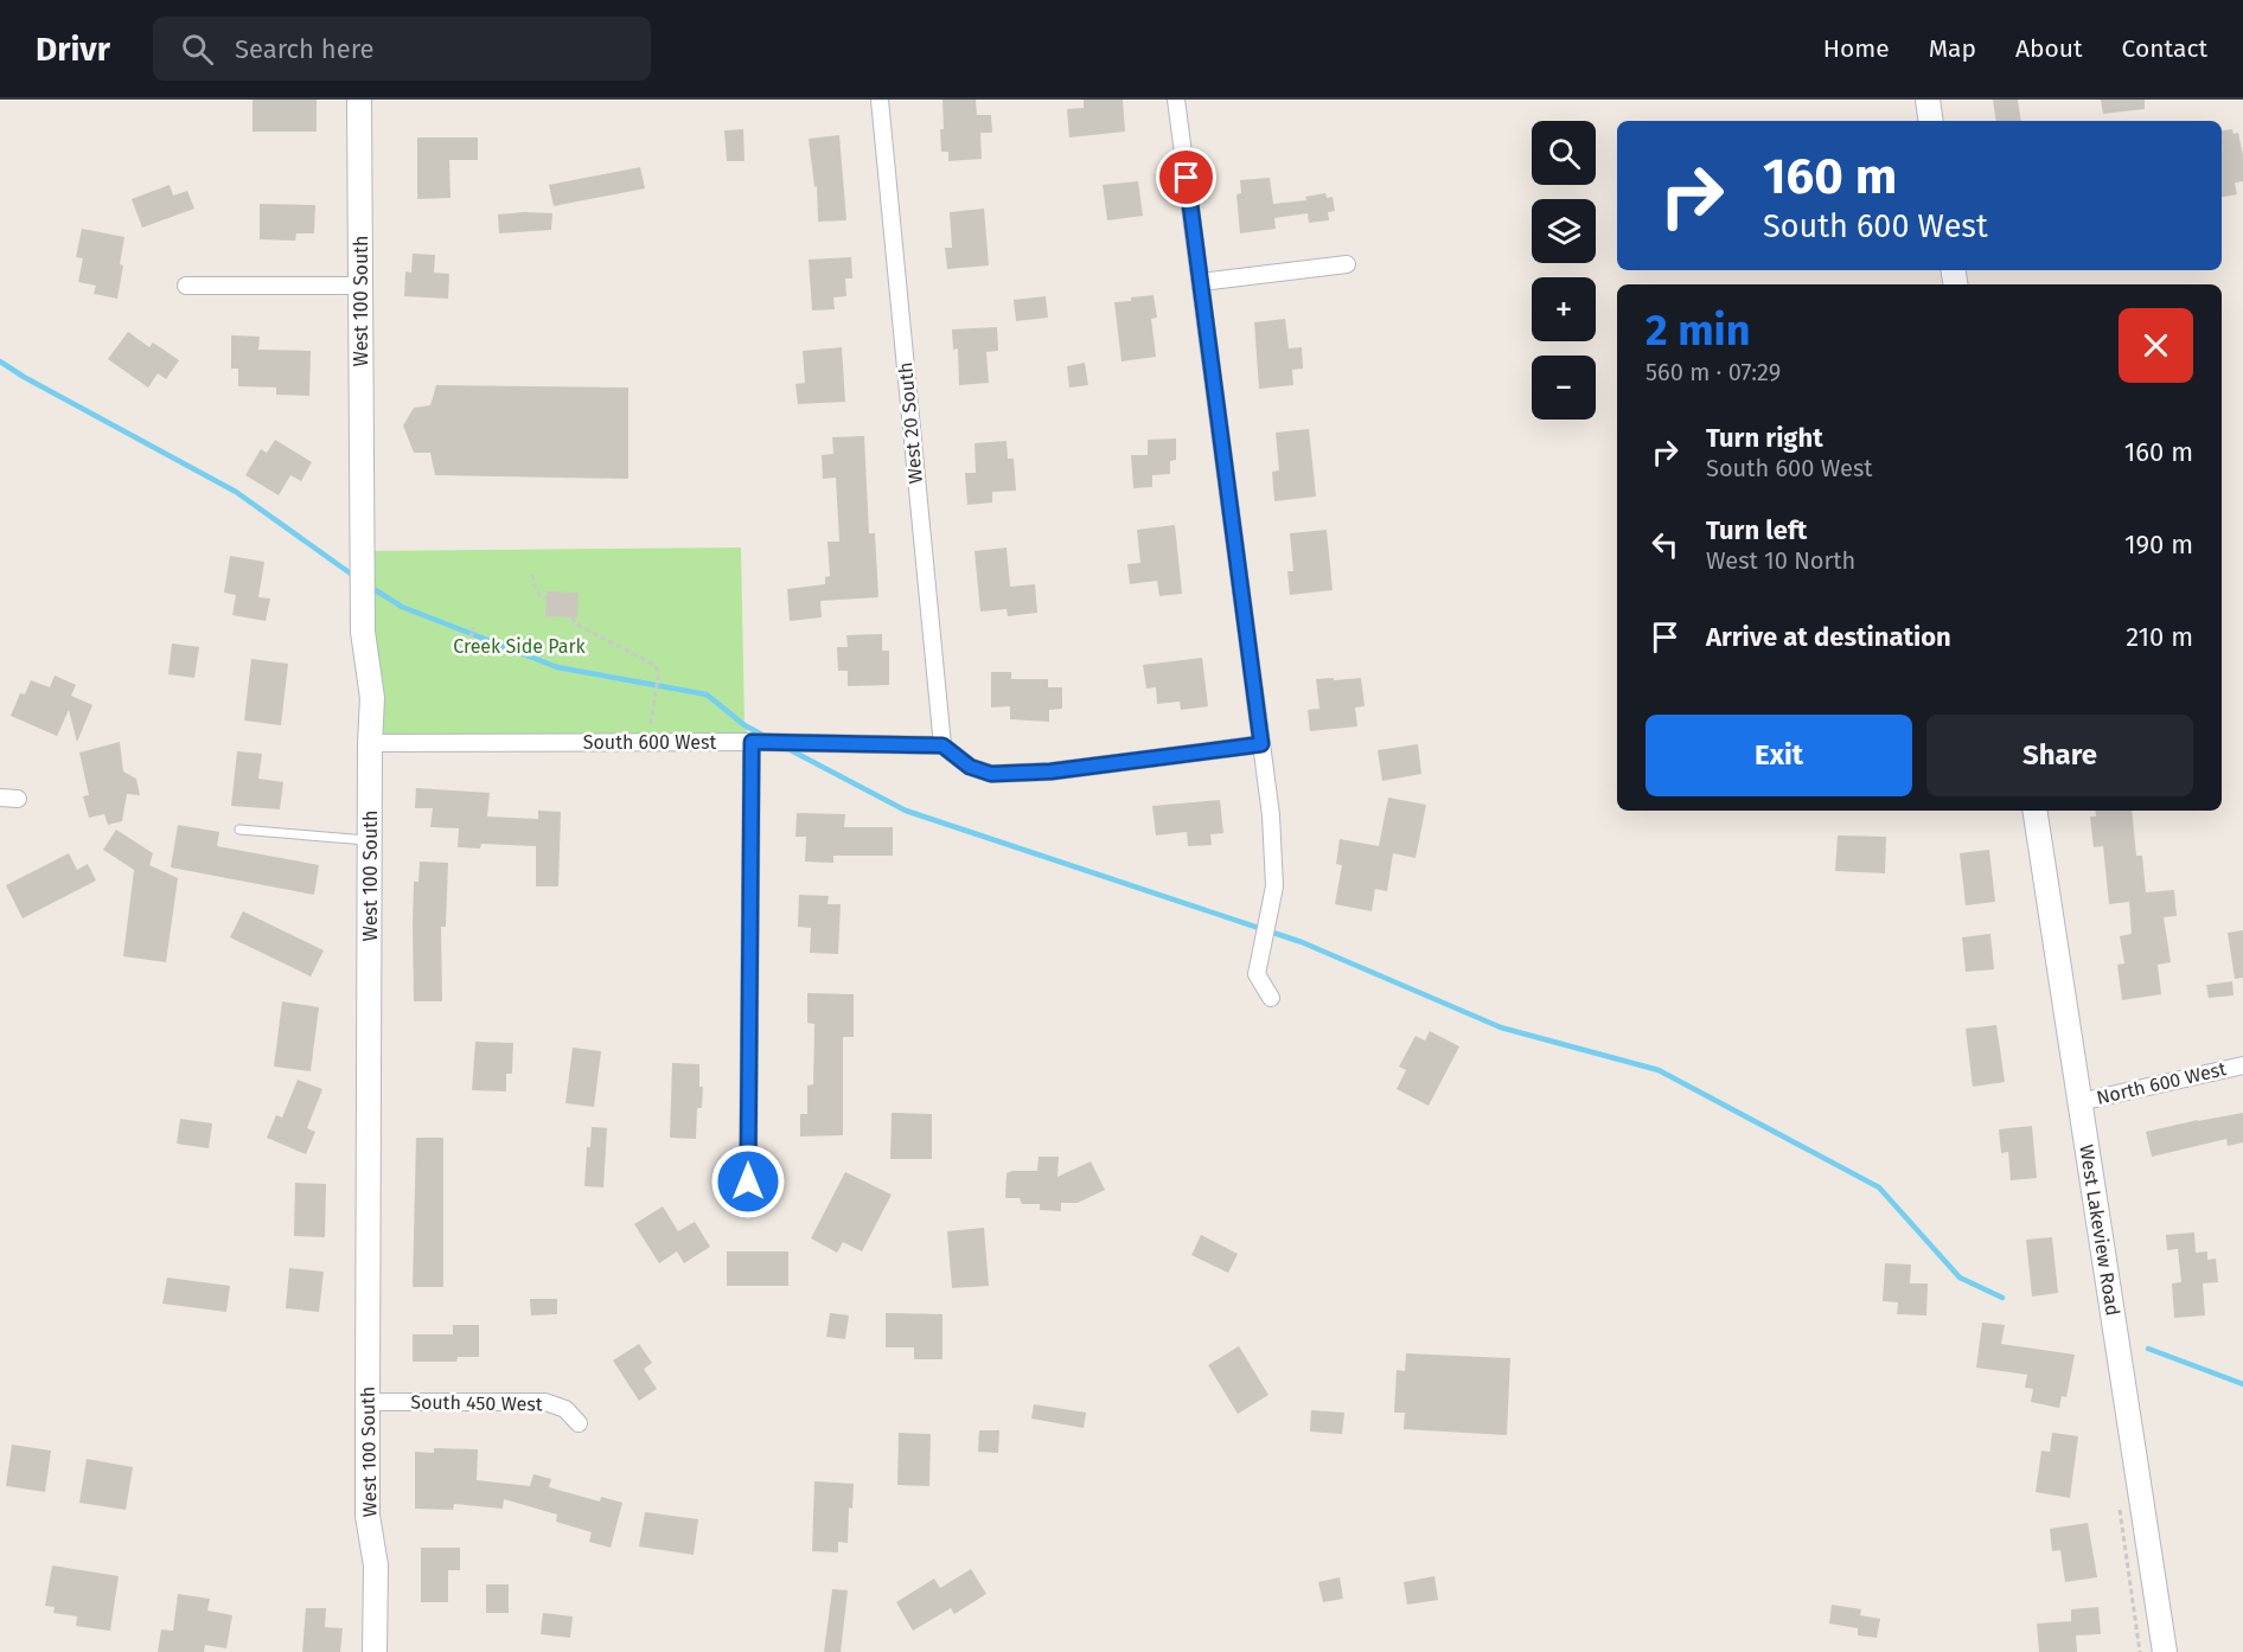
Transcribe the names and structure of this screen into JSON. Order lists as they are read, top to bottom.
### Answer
{
  "streets": {
    "street": [
      "West 100 South",
      "West 20 South",
      "South 600 West",
      "North 600 West",
      "West Lakeview Road",
      "South 450 West"
    ]
  },
  "crossings": [
    ["West 100 South", "South 600 West"],
    ["West 100 South", "South 450 West"],
    ["West 20 South", "South 600 West"],
    ["North 600 West", "West Lakeview Road"]
  ],
  "parks": ["Creek Side Park"],
  "page": {
    "header": "Drivr",
    "search": "Search here",
    "nav": [
      "Home",
      "Map",
      "About",
      "Contact"
    ],
    "map_buttons": ["+", "−"],
    "turn": ["160 m", "South 600 West"],
    "heading": ["2 min", "560 m · 07:29"],
    "list": [
      {
        "name": "Turn right",
        "note": "South 600 West",
        "value": "160 m"
      },
      {
        "name": "Turn left",
        "note": "West 10 North",
        "value": "190 m"
      },
      {
        "name": "Arrive at destination",
        "value": "210 m"
      }
    ],
    "buttons": ["Exit", "Share"]
  }
}
